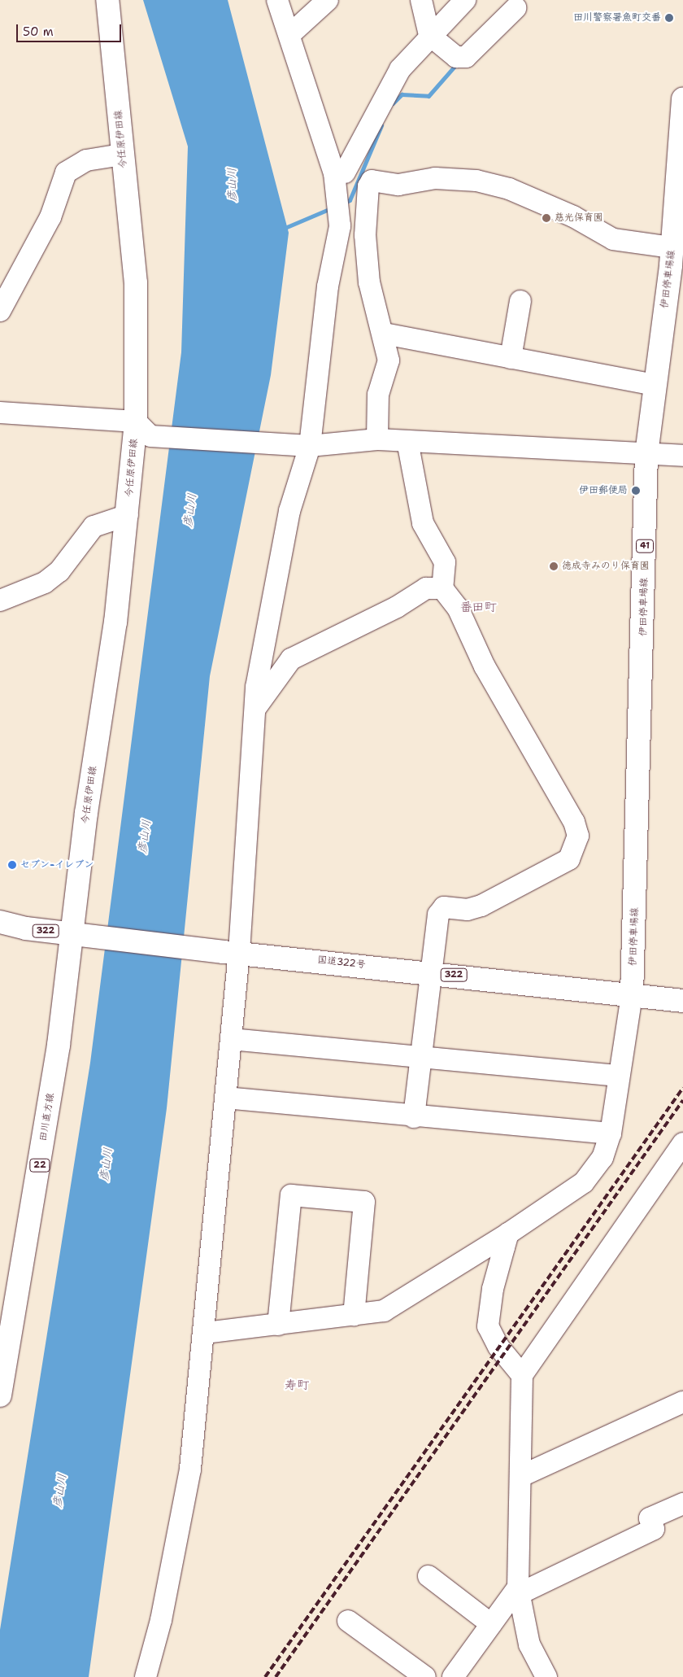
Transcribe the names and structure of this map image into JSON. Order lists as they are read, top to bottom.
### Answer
{
  "streets": {
    "main road": [
      "今任原伊田線",
      "伊田停車場線",
      "41",
      "322",
      "国道322号",
      "田川直方線",
      "22"
    ]
  },
  "crossings": [
    ["今任原伊田線", "国道322号"],
    ["今任原伊田線", "田川直方線"],
    ["伊田停車場線", "国道322号"],
    ["国道322号", "田川直方線"]
  ],
  "districts": ["番田町", "寿町"],
  "water": ["彦山川"],
  "places": [
    "田川警察署魚町交番",
    "慈光保育園",
    "伊田郵便局",
    "徳成寺みのり保育園",
    "セブン-イレブン"
  ],
  "scale_bar": "50 m"
}
